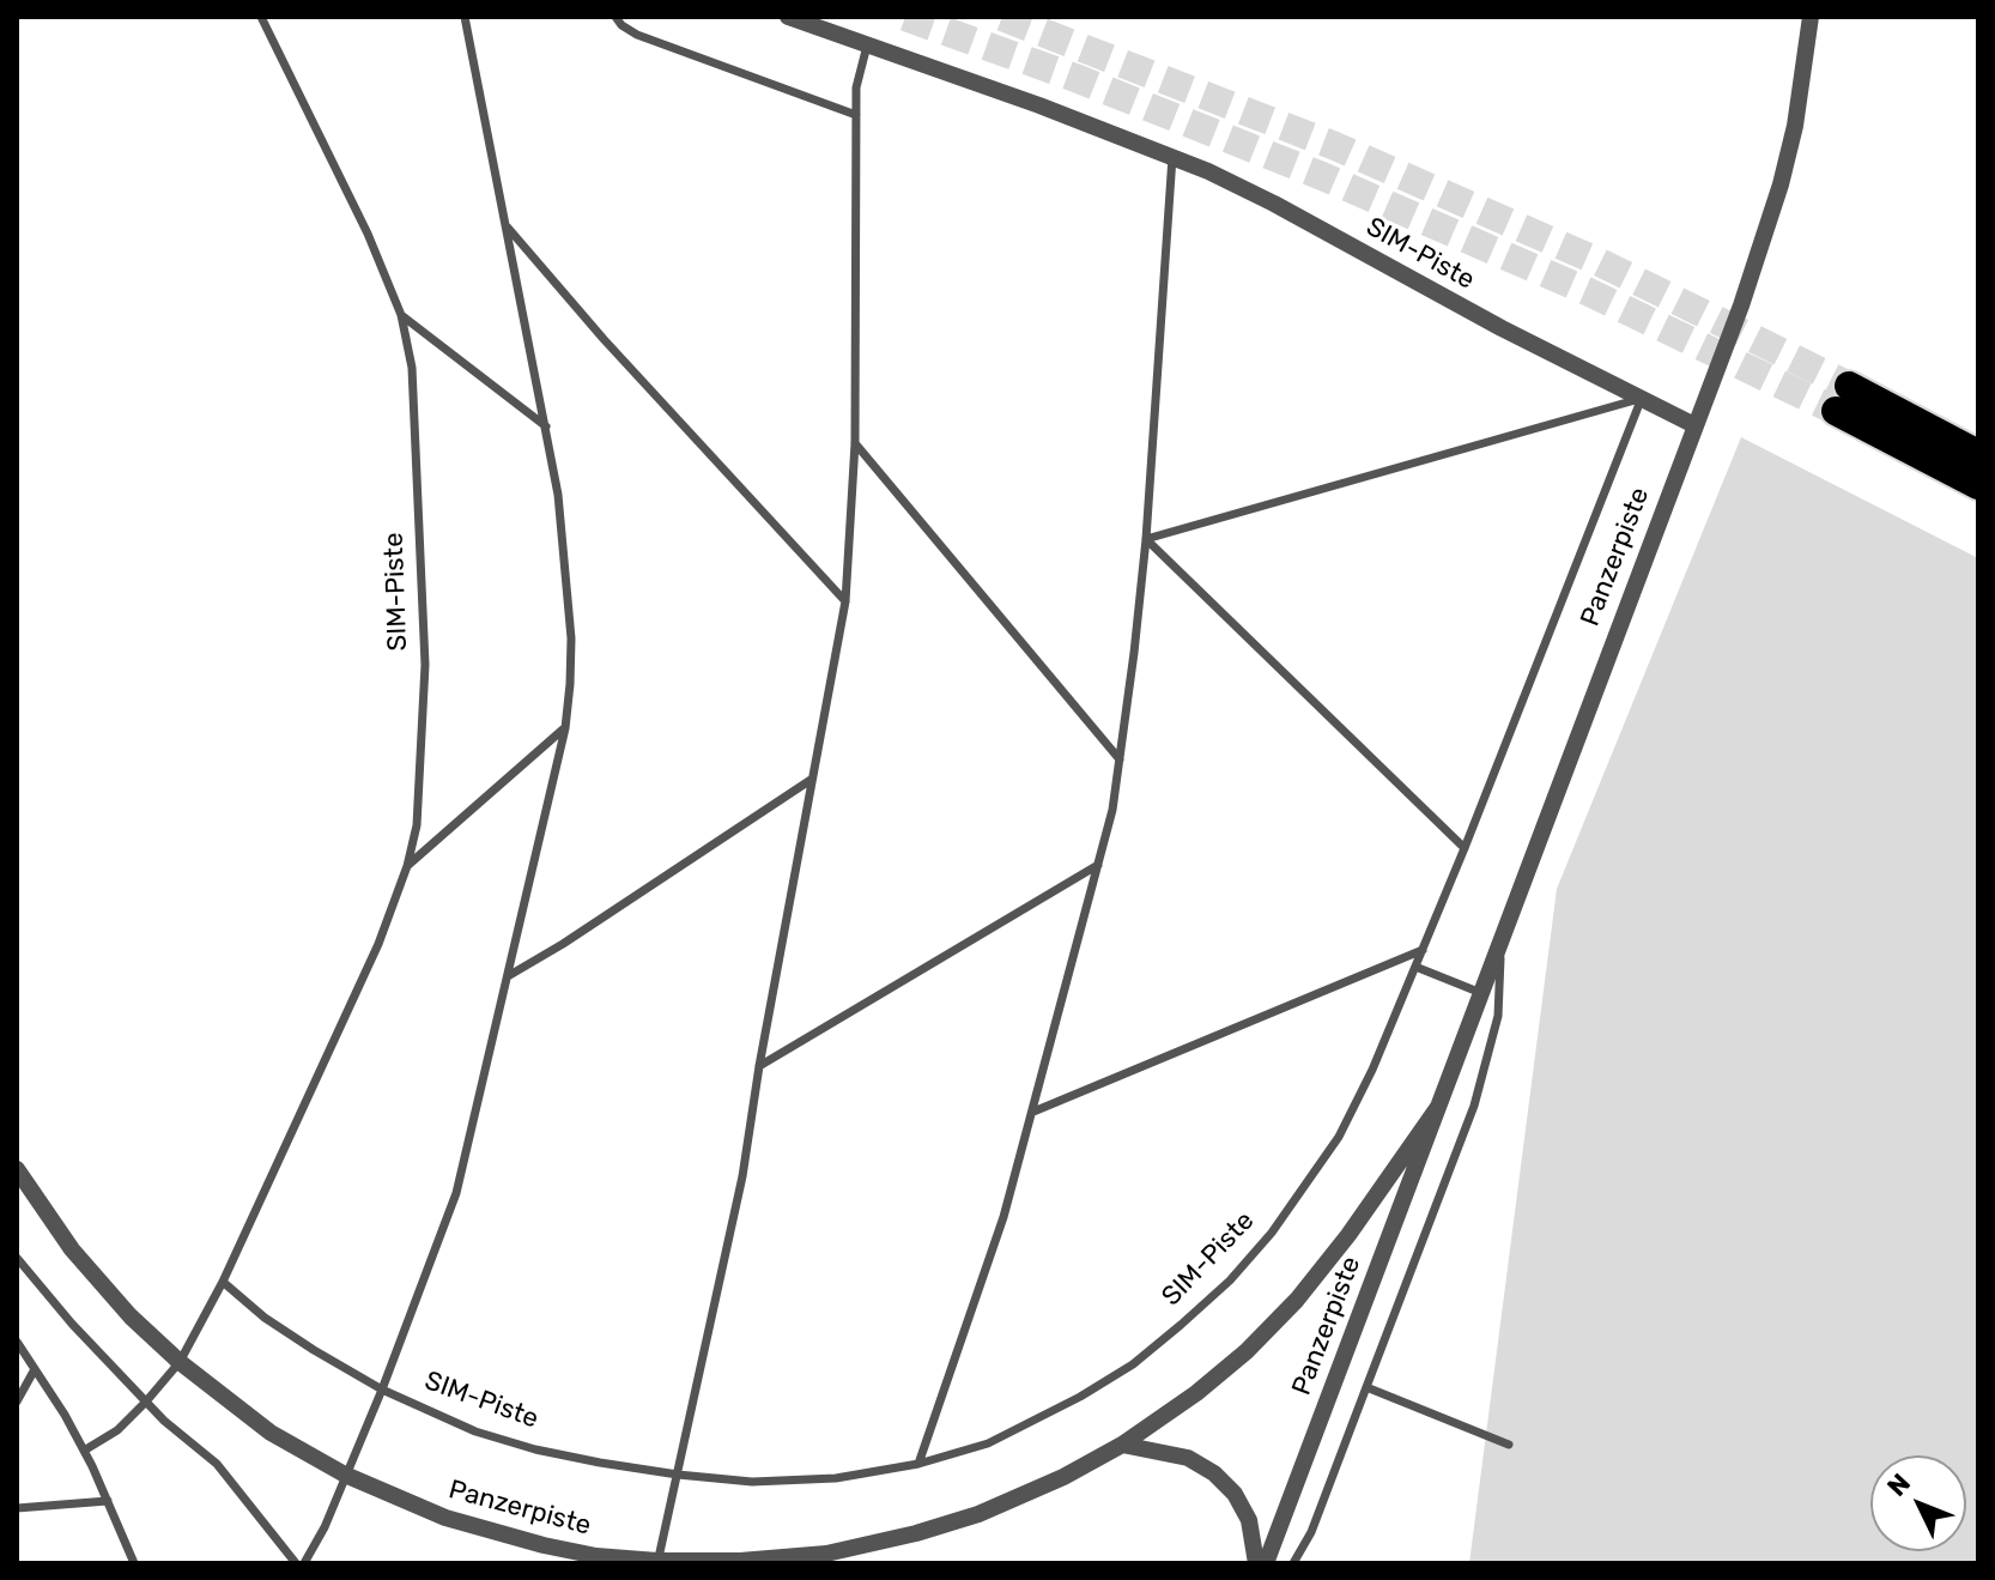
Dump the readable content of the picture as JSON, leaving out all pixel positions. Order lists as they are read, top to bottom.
{
  "streets": {
    "street": ["SIM-Piste", "Panzerpiste"]
  },
  "crossings": [
    ["SIM-Piste", "Panzerpiste"]
  ],
  "north": "top left"
}
